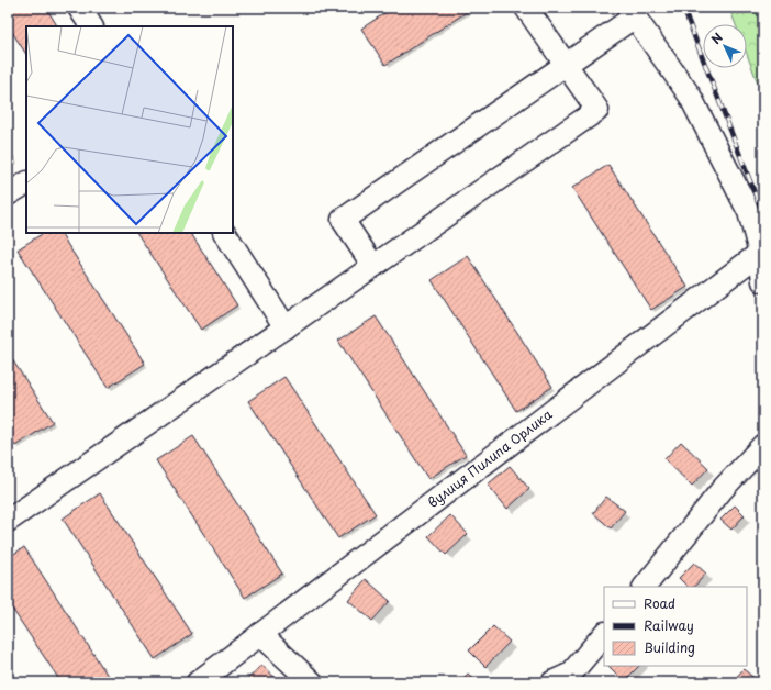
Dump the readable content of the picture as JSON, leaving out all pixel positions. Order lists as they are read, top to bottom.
{
  "streets": {
    "street": ["вулиця Пилипа Орлика"]
  },
  "legend": ["Road", "Railway", "Building"],
  "north": "top left"
}
